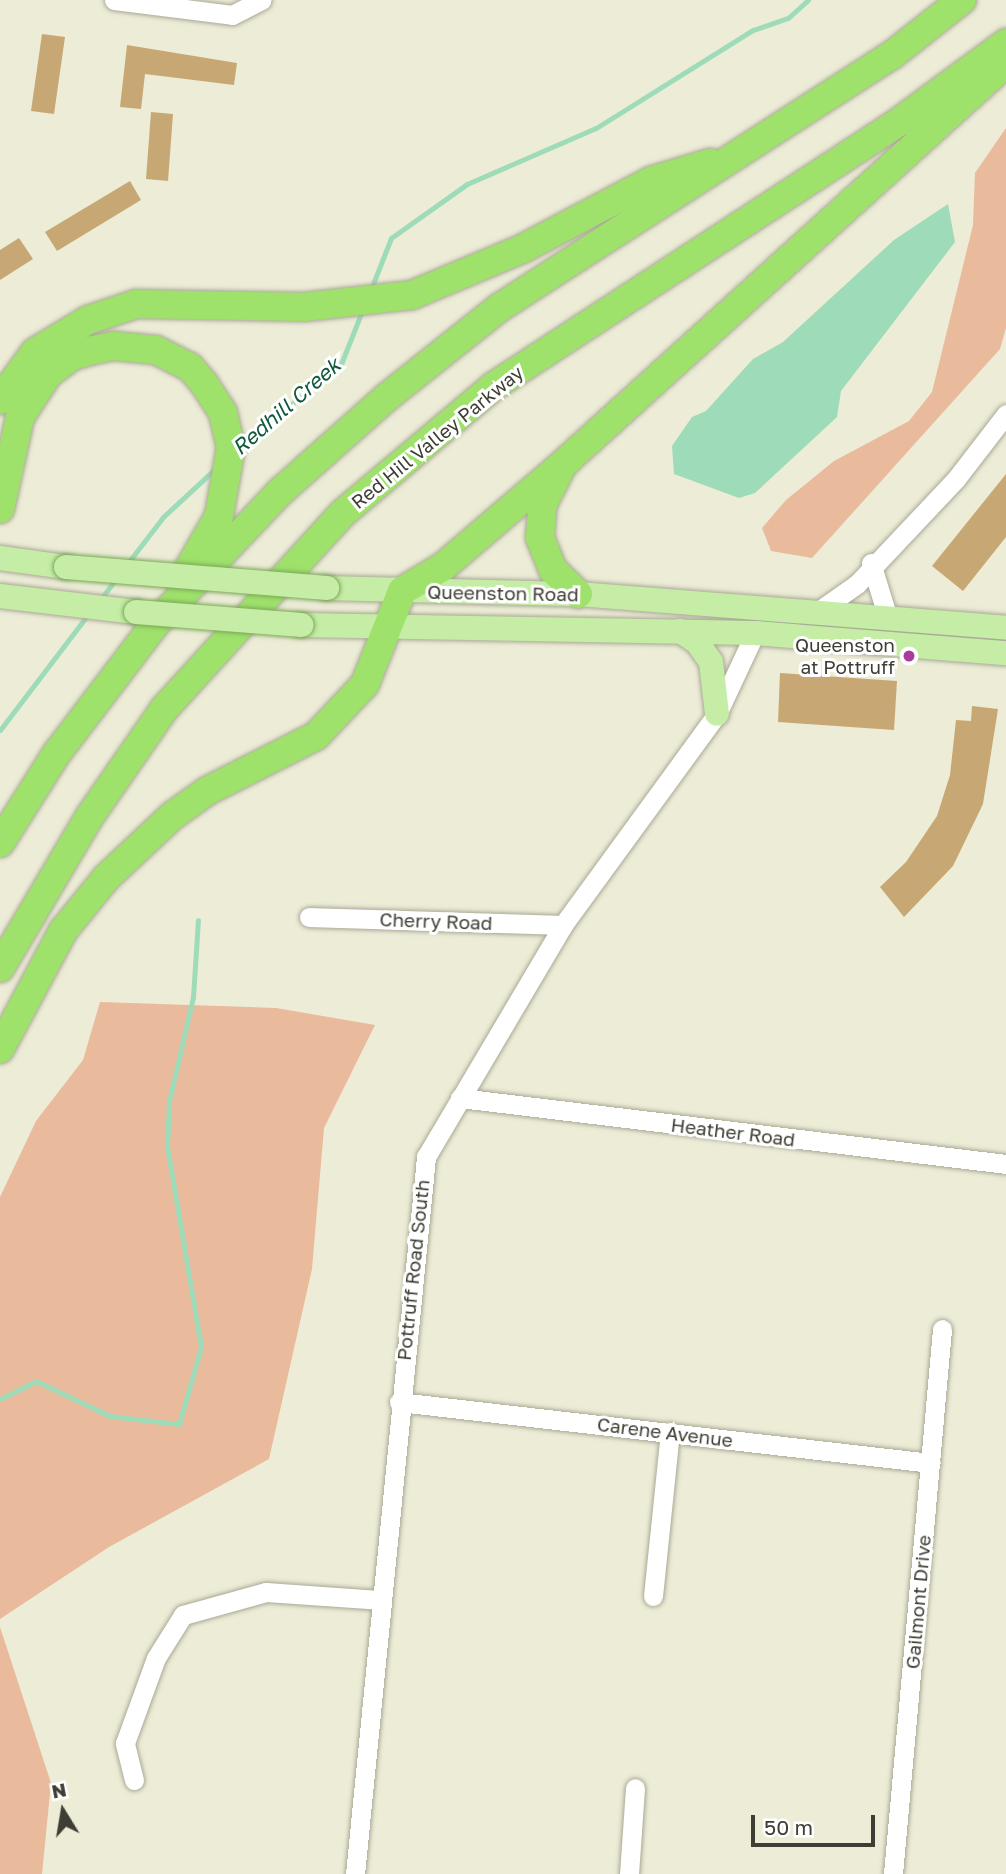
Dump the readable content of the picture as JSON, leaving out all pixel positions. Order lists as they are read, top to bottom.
{
  "streets": {
    "highway": ["Red Hill Valley Parkway"],
    "main road": ["Queenston Road"],
    "street": [
      "Cherry Road",
      "Heather Road",
      "Pottruff Road South",
      "Carene Avenue",
      "Gailmont Drive"
    ]
  },
  "crossings": [
    ["Queenston Road", "Pottruff Road South"],
    ["Cherry Road", "Pottruff Road South"],
    ["Heather Road", "Pottruff Road South"],
    ["Pottruff Road South", "Carene Avenue"],
    ["Carene Avenue", "Gailmont Drive"]
  ],
  "water": ["Redhill Creek"],
  "places": ["Queenston at Pottruff"],
  "scale_bar": "50 m",
  "north": "top"
}
